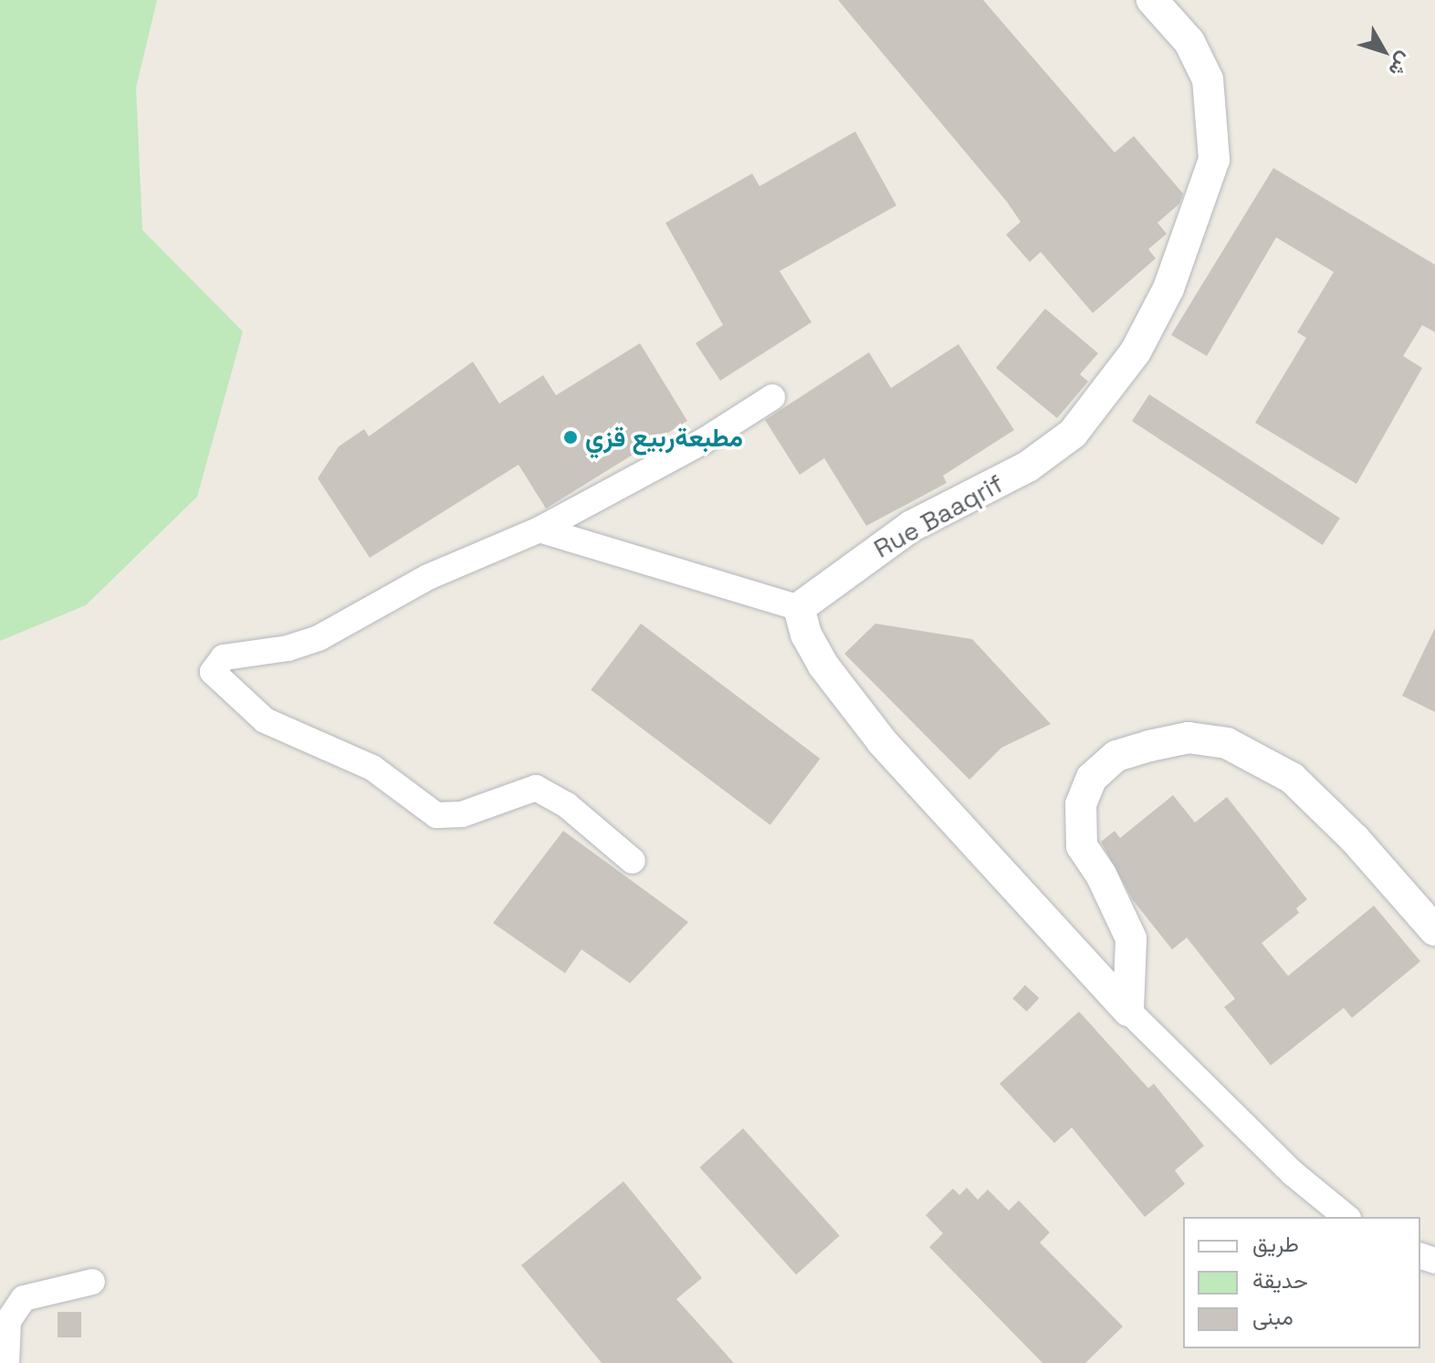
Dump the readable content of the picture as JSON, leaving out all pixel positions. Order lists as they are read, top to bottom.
{
  "streets": {
    "street": ["Rue Baaqrif"]
  },
  "places": ["مطبعةربيع قزي"],
  "legend": ["طريق", "حديقة", "مبنى"],
  "north": "bottom right"
}
